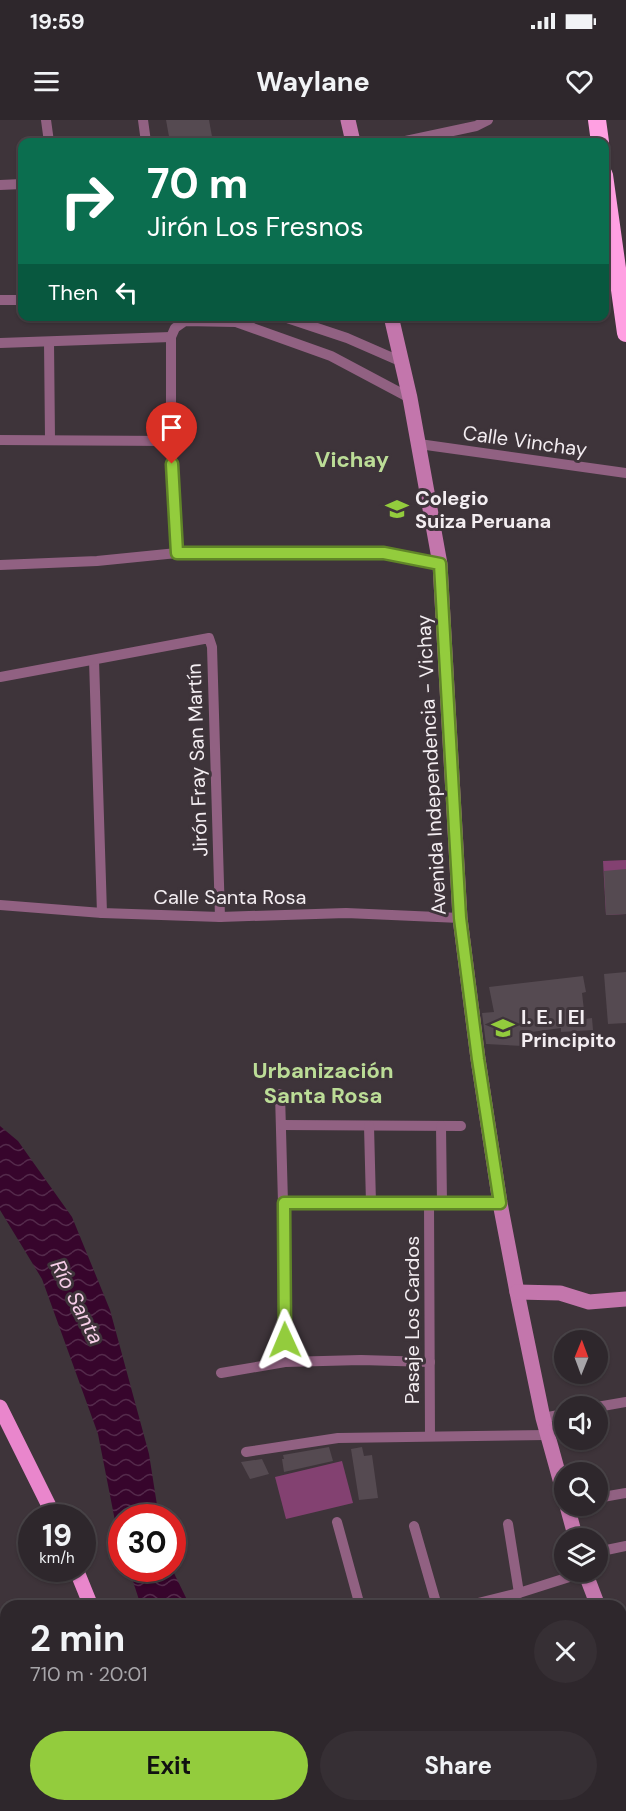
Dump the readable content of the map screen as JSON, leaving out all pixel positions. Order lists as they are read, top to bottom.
{
  "streets": {
    "main road": ["Avenida Independencia - Vichay"],
    "street": [
      "Calle Vinchay",
      "Jirón Fray San Martín",
      "Calle Santa Rosa",
      "Pasaje Los Cardos"
    ]
  },
  "crossings": [
    ["Calle Vinchay", "Avenida Independencia - Vichay"],
    ["Jirón Fray San Martín", "Calle Santa Rosa"],
    ["Avenida Independencia - Vichay", "Calle Santa Rosa"]
  ],
  "districts": ["Vichay", "Urbanización Santa Rosa"],
  "water": ["Río Santa"],
  "places": {
    "school or university": ["Colegio Suiza Peruana", "I. E. I El Principito"]
  },
  "north": "top",
  "page": {
    "status": "19:59",
    "header": "Waylane",
    "turn": ["70 m", "Jirón Los Fresnos"],
    "then": "Then",
    "speed": "19 km/h",
    "limit": "30",
    "heading": ["2 min", "710 m · 20:01"],
    "buttons": ["Exit", "Share"]
  }
}
